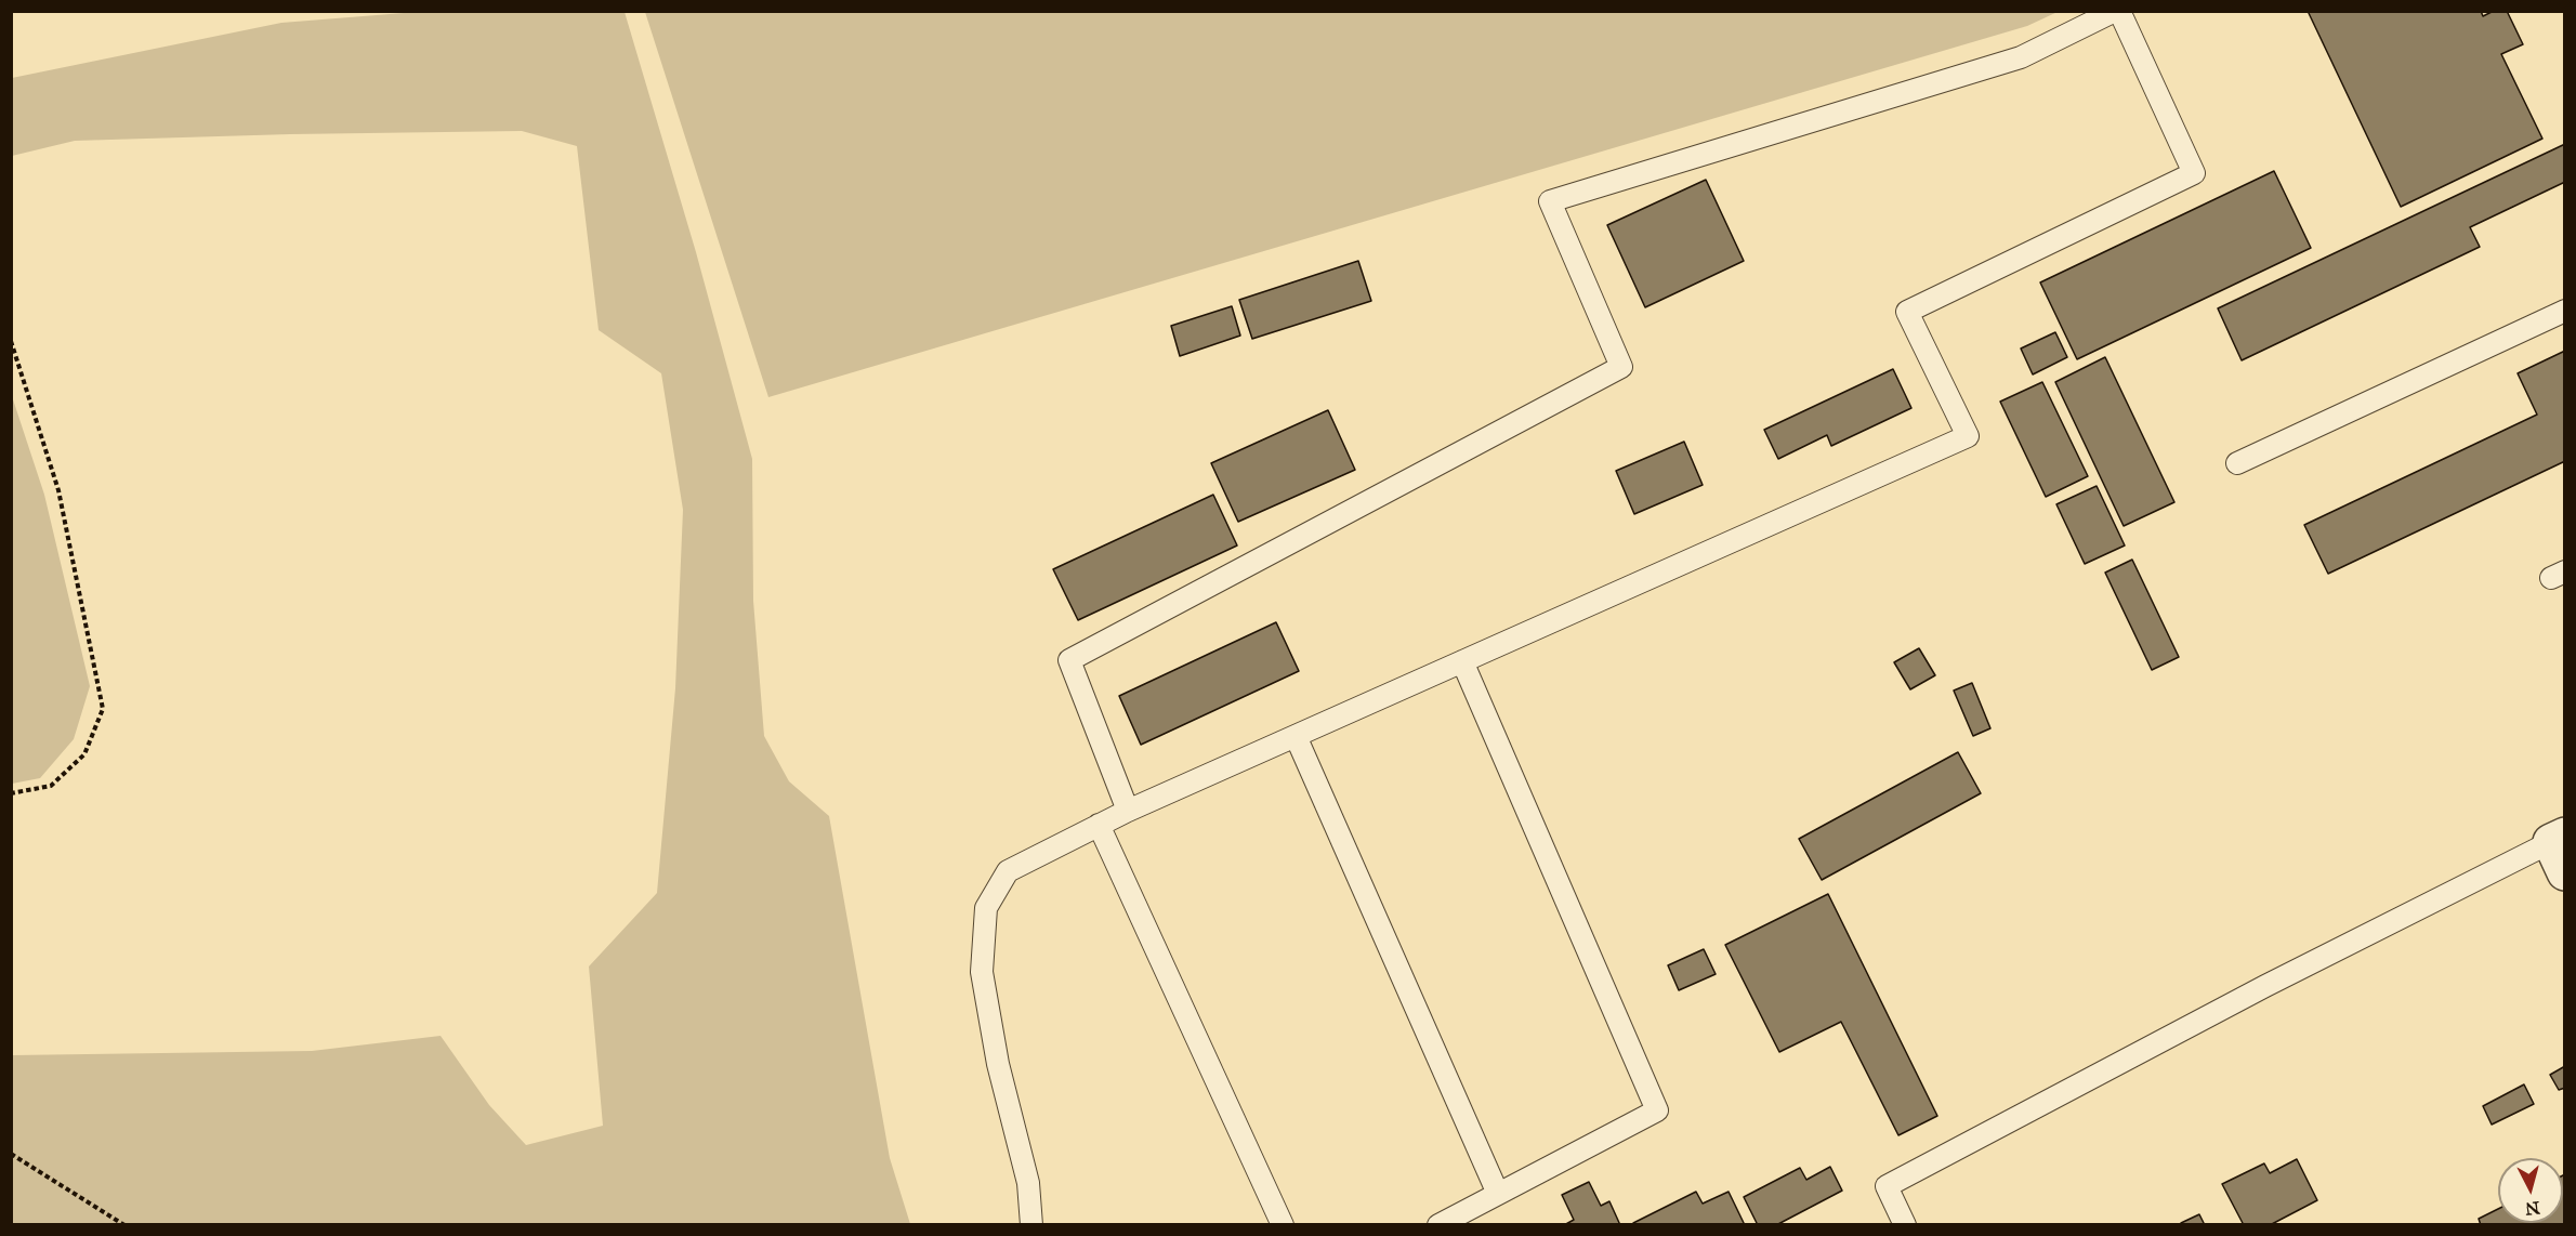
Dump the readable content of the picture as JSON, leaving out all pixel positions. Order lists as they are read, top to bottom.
{
  "north": "bottom"
}
